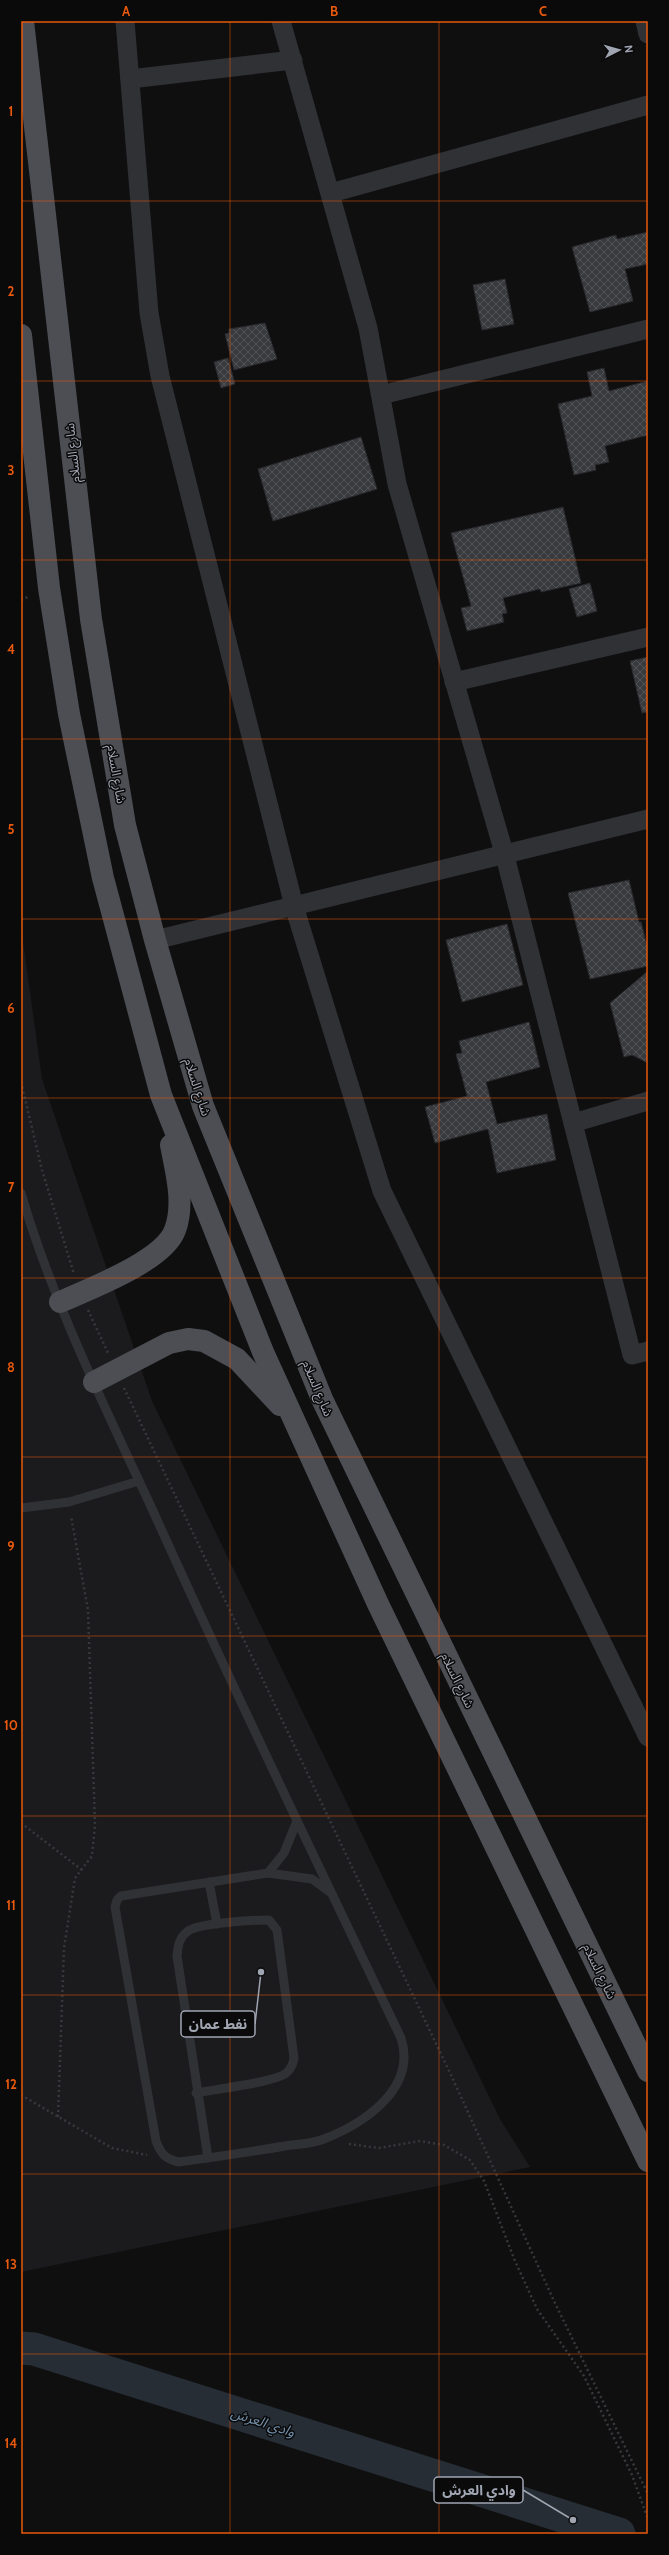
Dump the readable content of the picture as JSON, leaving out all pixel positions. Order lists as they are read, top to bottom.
{
  "streets": {
    "main road": ["شارع السلام"]
  },
  "water": ["وادي العرش"],
  "places": ["نفط عمان", "وادي العرش"],
  "north": "right",
  "grid": {
    "columns": ["A", "B", "C"],
    "rows": [
      "1",
      "2",
      "3",
      "4",
      "5",
      "6",
      "7",
      "8",
      "9",
      "10",
      "11",
      "12",
      "13",
      "14"
    ]
  }
}
